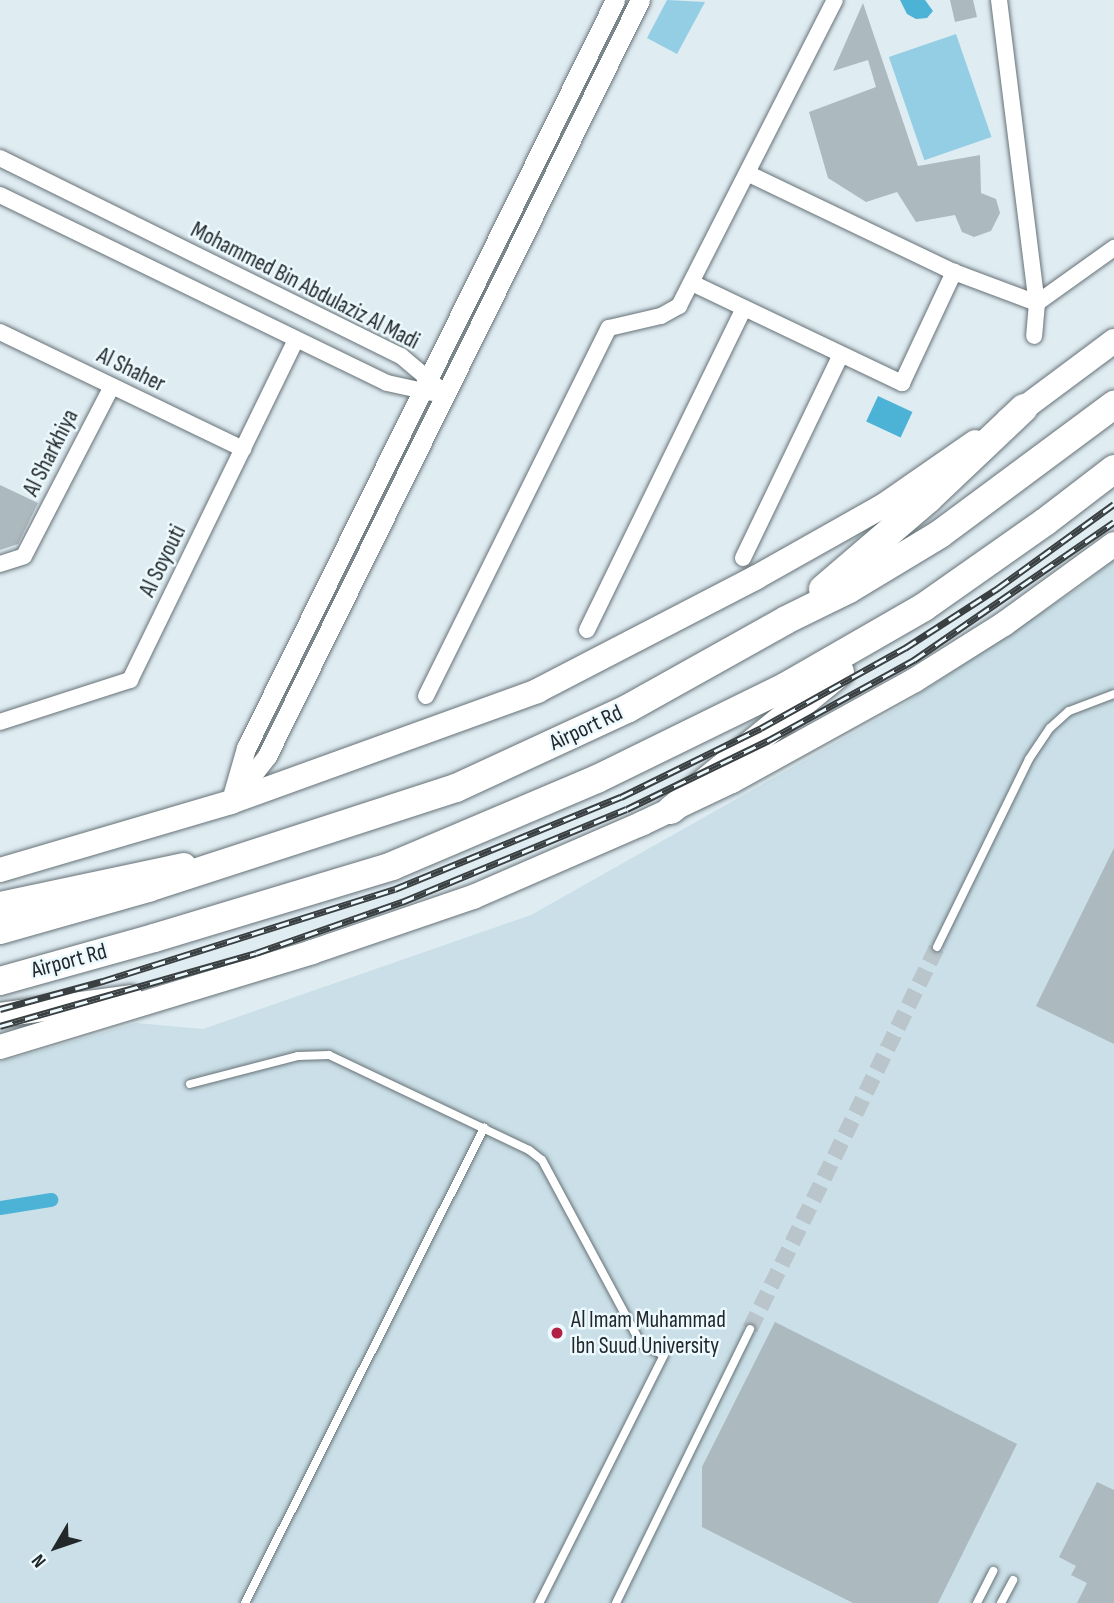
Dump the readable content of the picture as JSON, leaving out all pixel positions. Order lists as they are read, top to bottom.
{
  "streets": {
    "highway": ["Airport Rd"],
    "street": [
      "Mohammed Bin Abdulaziz Al Madi",
      "Al Shaher",
      "Al Sharkhiya",
      "Al Soyouti"
    ]
  },
  "crossings": [
    ["Mohammed Bin Abdulaziz Al Madi", "Al Soyouti"],
    ["Al Shaher", "Al Sharkhiya"],
    ["Al Shaher", "Al Soyouti"]
  ],
  "places": ["Al Imam Muhammad Ibn Suud University"],
  "north": "bottom left"
}
